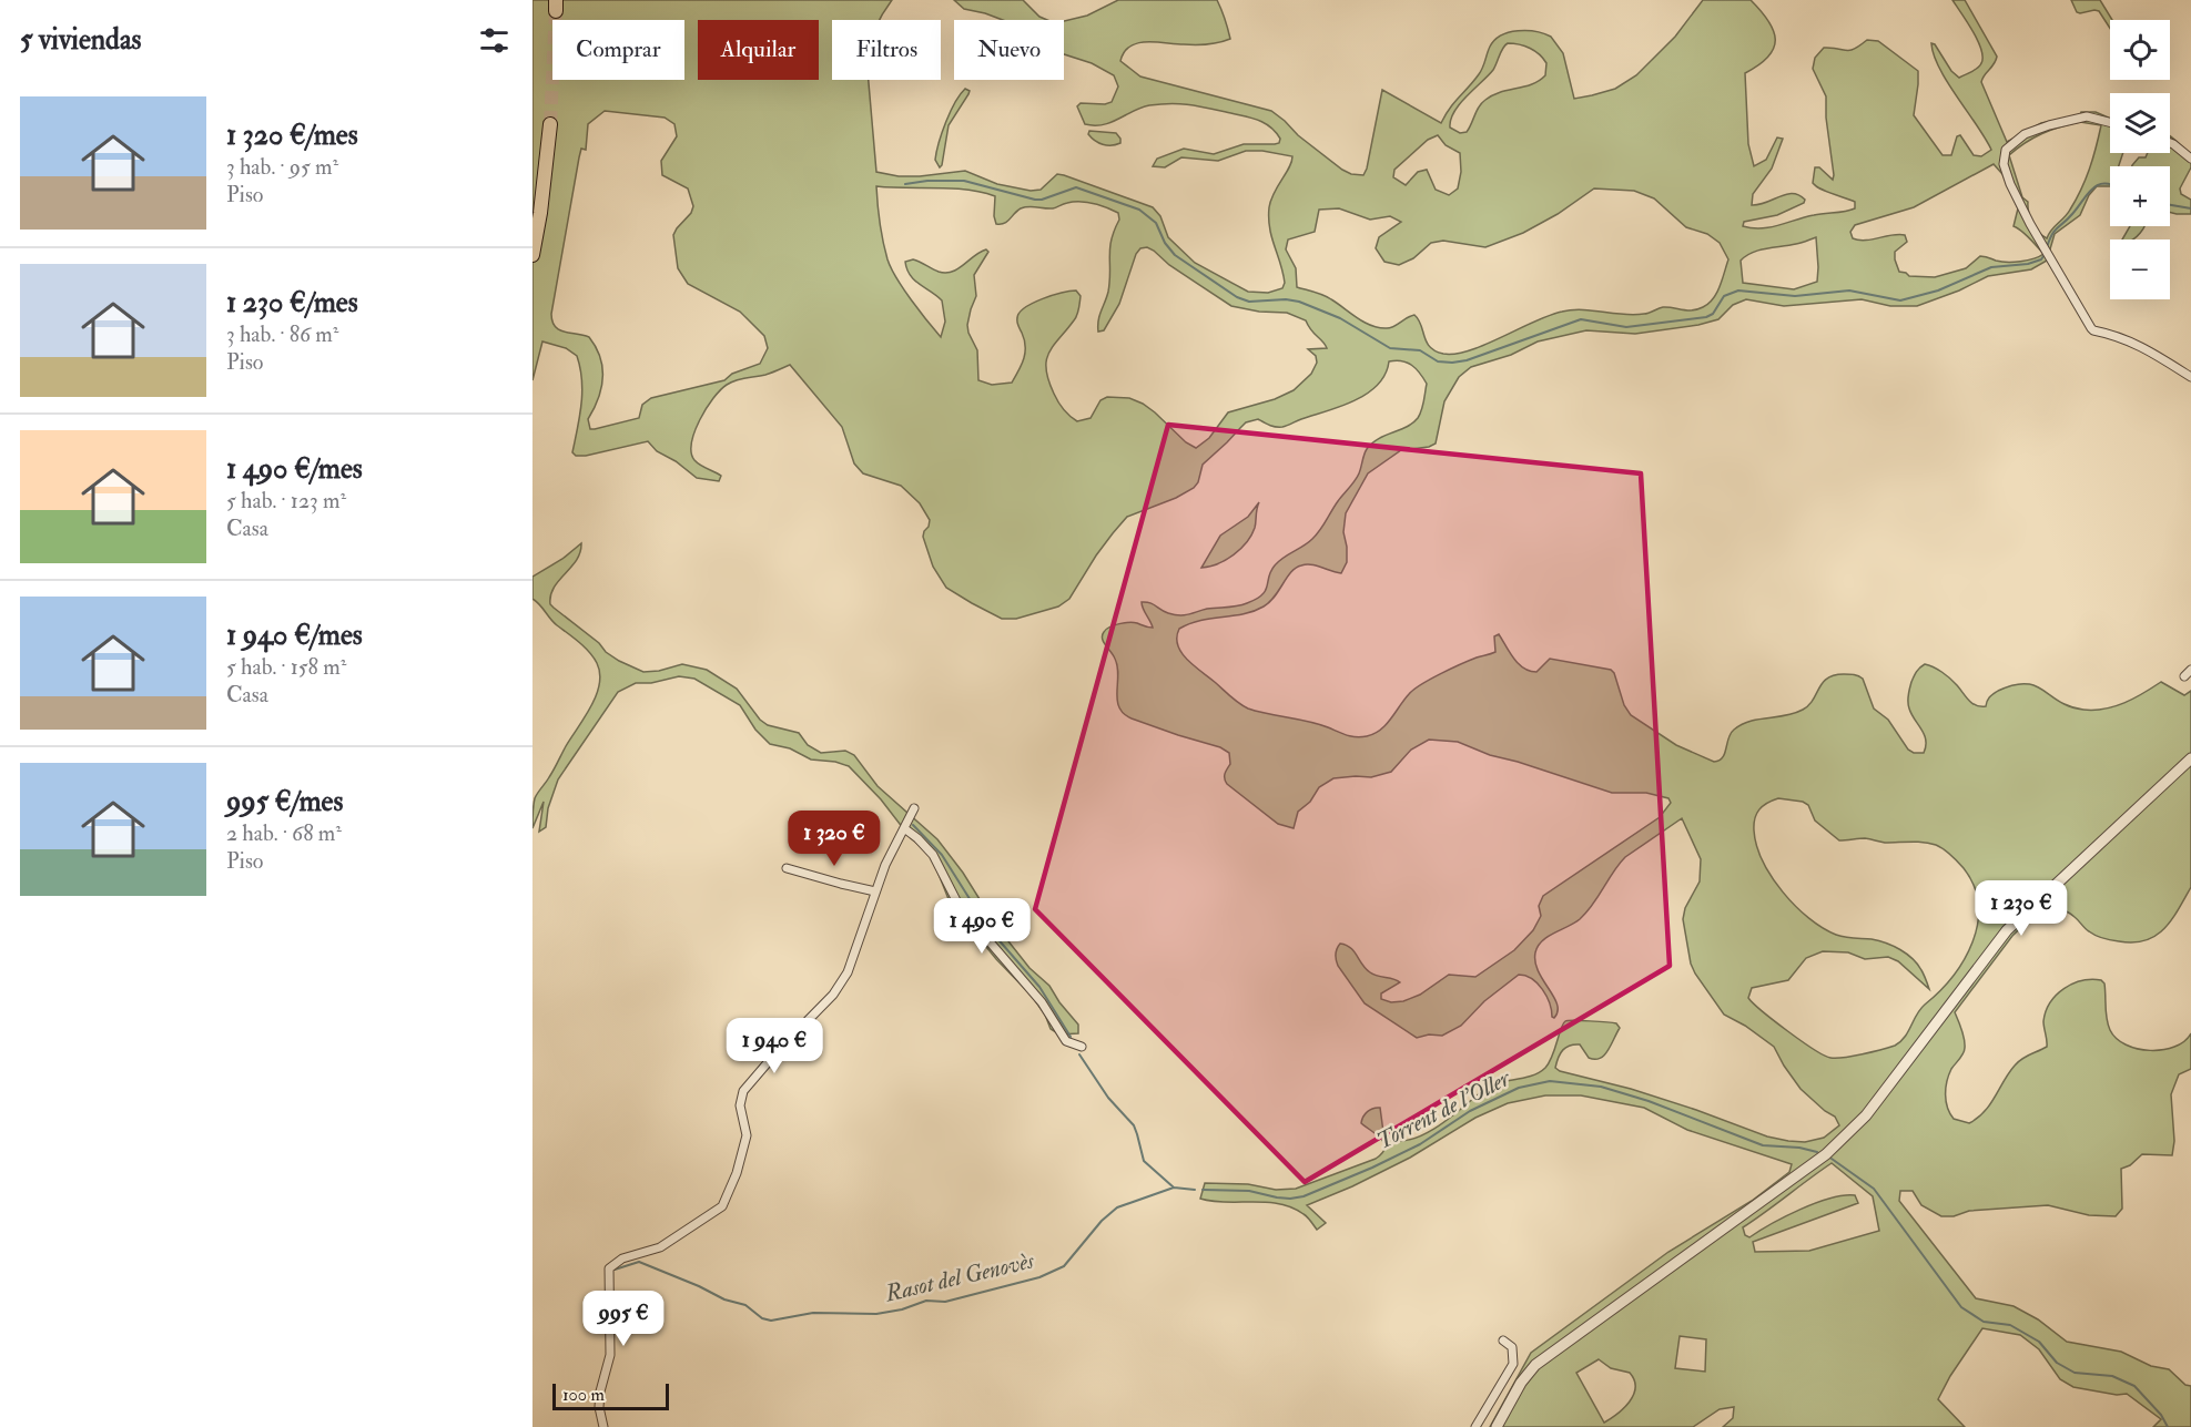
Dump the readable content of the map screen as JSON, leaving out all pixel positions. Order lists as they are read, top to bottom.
{
  "water": ["Torrent de l'Oller", "Rasot del Genovès"],
  "scale_bar": "100 m",
  "page": {
    "heading": "5 viviendas",
    "map_buttons": ["+", "−"],
    "chip": [
      "Comprar",
      "Alquilar",
      "Filtros",
      "Nuevo"
    ],
    "list": [
      {
        "name": "1 320 €/mes",
        "note": "3 hab. · 95 m² · Piso"
      },
      {
        "name": "1 230 €/mes",
        "note": "3 hab. · 86 m² · Piso"
      },
      {
        "name": "1 490 €/mes",
        "note": "5 hab. · 123 m² · Casa"
      },
      {
        "name": "1 940 €/mes",
        "note": "5 hab. · 158 m² · Casa"
      },
      {
        "name": "995 €/mes",
        "note": "2 hab. · 68 m² · Piso"
      }
    ],
    "price": [
      "1 320 €",
      "1 230 €",
      "1 490 €",
      "1 940 €",
      "995 €"
    ],
    "scale": "100 m"
  }
}
